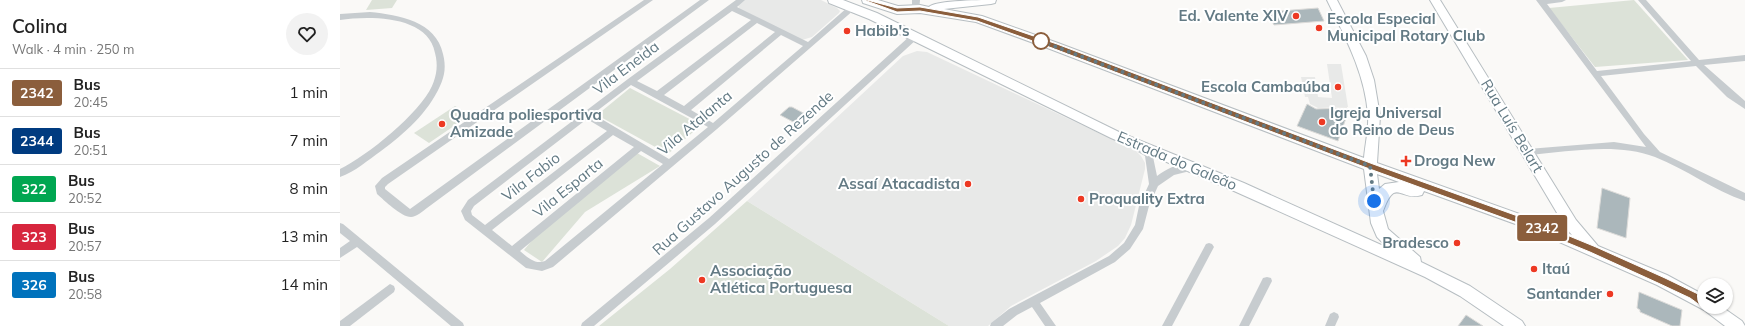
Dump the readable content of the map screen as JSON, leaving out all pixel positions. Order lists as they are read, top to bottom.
{
  "streets": {
    "main road": ["Rua Luís Belart", "Estrada do Galeão"],
    "street": [
      "Vila Eneida",
      "Vila Atalanta",
      "Rua Gustavo Augusto de Rezende",
      "Vila Fabio",
      "Vila Esparta"
    ]
  },
  "crossings": [
    ["Vila Eneida", "Vila Fabio"],
    ["Vila Atalanta", "Estrada do Galeão"],
    ["Vila Atalanta", "Vila Esparta"],
    ["Estrada do Galeão", "Rua Gustavo Augusto de Rezende"]
  ],
  "places": {
    "other": [
      "Ed. Valente XIV",
      "Escola Especial Municipal Rotary Club",
      "Habib's",
      "Escola Cambaúba",
      "Igreja Universal do Reino de Deus",
      "Quadra poliesportiva Amizade",
      "Assaí Atacadista",
      "Proquality Extra",
      "Bradesco",
      "Itaú",
      "Associação Atlética Portuguesa",
      "Santander"
    ],
    "health": ["Droga New"]
  },
  "lines": ["bus line 2342"],
  "page": {
    "heading": ["Colina", "Walk · 4 min · 250 m"],
    "on_map": "2342",
    "list": [
      {
        "mark": "2342",
        "name": "Bus",
        "note": "20:45",
        "value": "1 min"
      },
      {
        "mark": "2344",
        "name": "Bus",
        "note": "20:51",
        "value": "7 min"
      },
      {
        "mark": "322",
        "name": "Bus",
        "note": "20:52",
        "value": "8 min"
      },
      {
        "mark": "323",
        "name": "Bus",
        "note": "20:57",
        "value": "13 min"
      },
      {
        "mark": "326",
        "name": "Bus",
        "note": "20:58",
        "value": "14 min"
      }
    ]
  }
}
